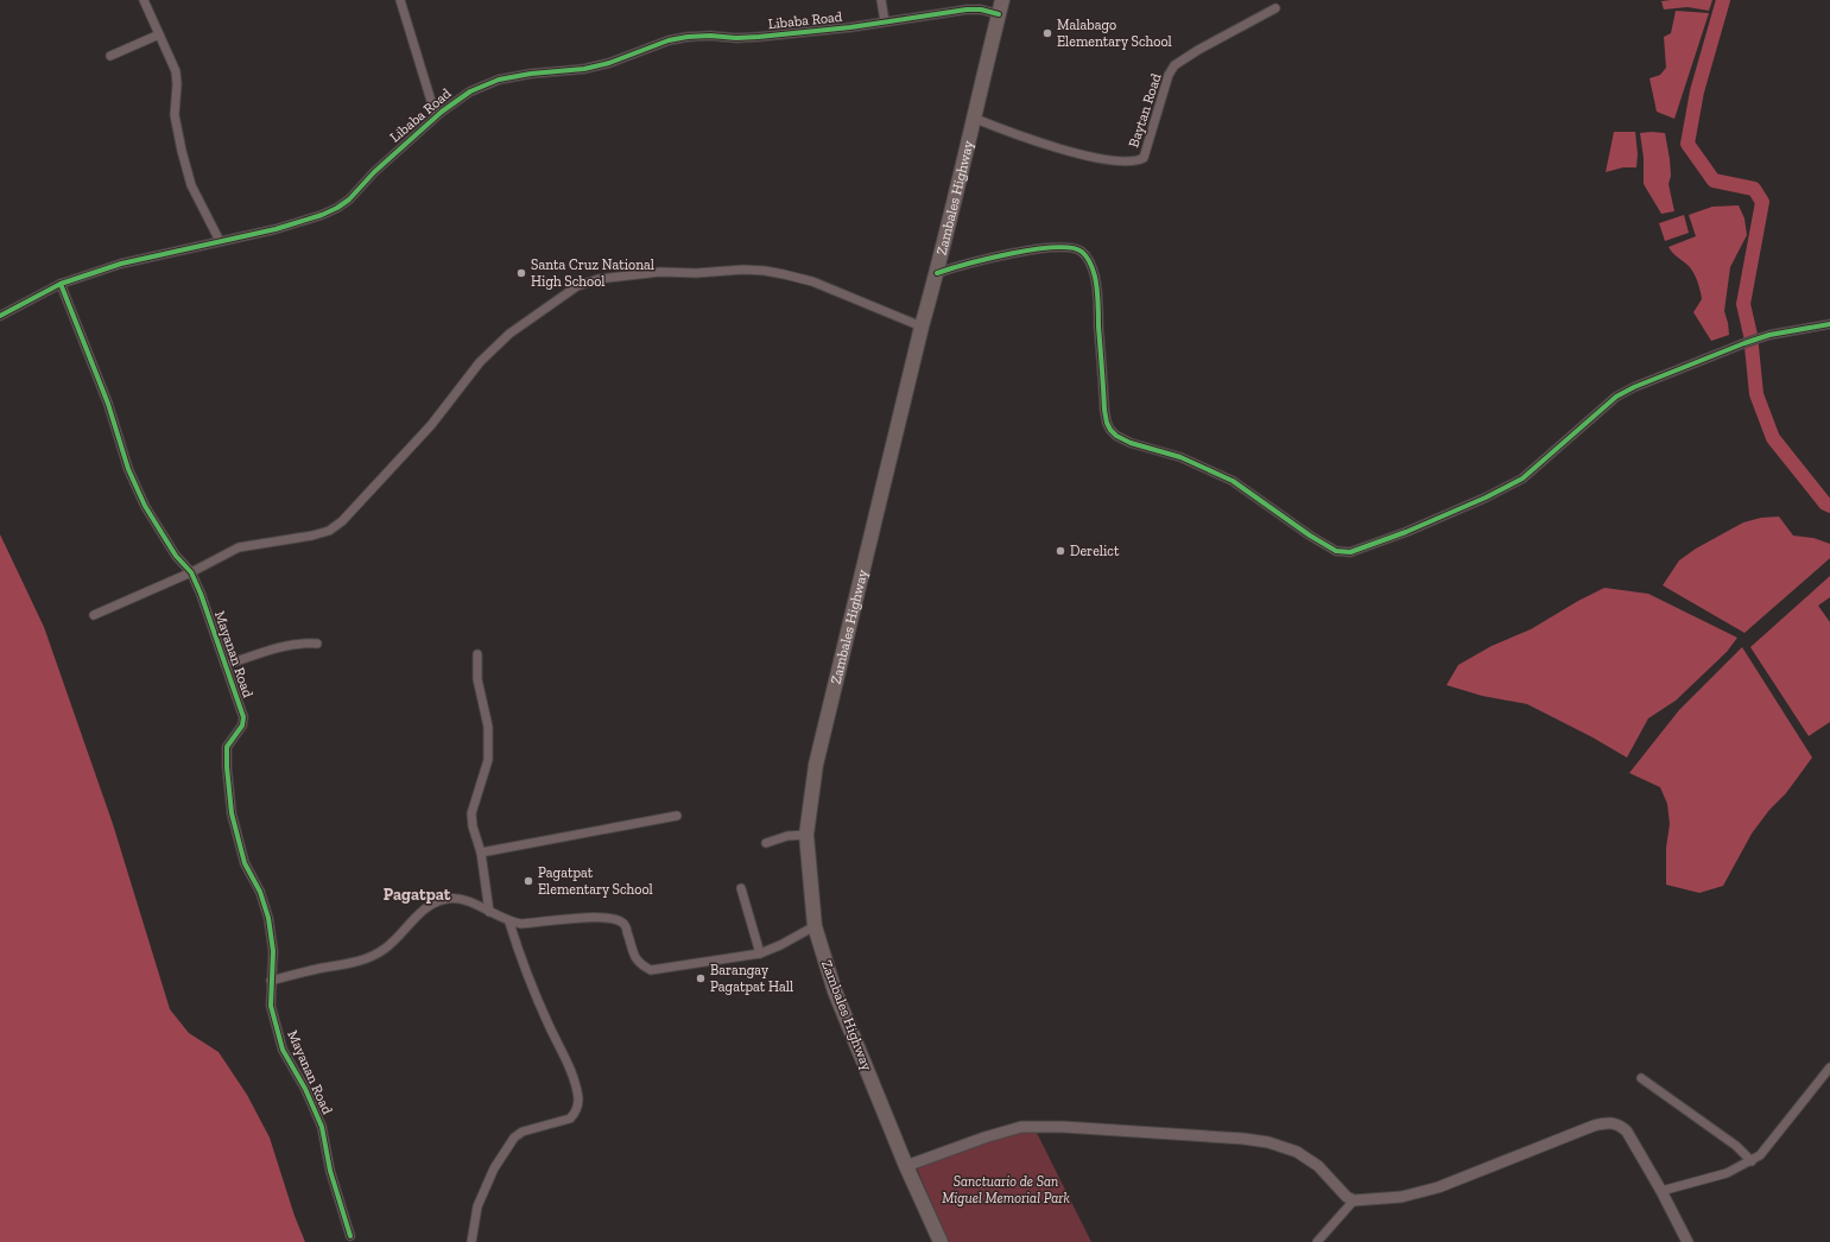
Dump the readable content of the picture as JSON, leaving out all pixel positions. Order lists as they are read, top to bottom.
{
  "streets": {
    "main road": ["Zambales Highway"],
    "street": ["Libaba Road", "Baytan Road", "Mayanan Road"]
  },
  "crossings": [
    ["Libaba Road", "Zambales Highway"],
    ["Libaba Road", "Mayanan Road"],
    ["Baytan Road", "Zambales Highway"]
  ],
  "districts": ["Pagatpat"],
  "parks": ["Sanctuario de San Miguel Memorial Park"],
  "places": [
    "Malabago Elementary School",
    "Santa Cruz National High School",
    "Derelict",
    "Pagatpat Elementary School",
    "Barangay Pagatpat Hall"
  ]
}
